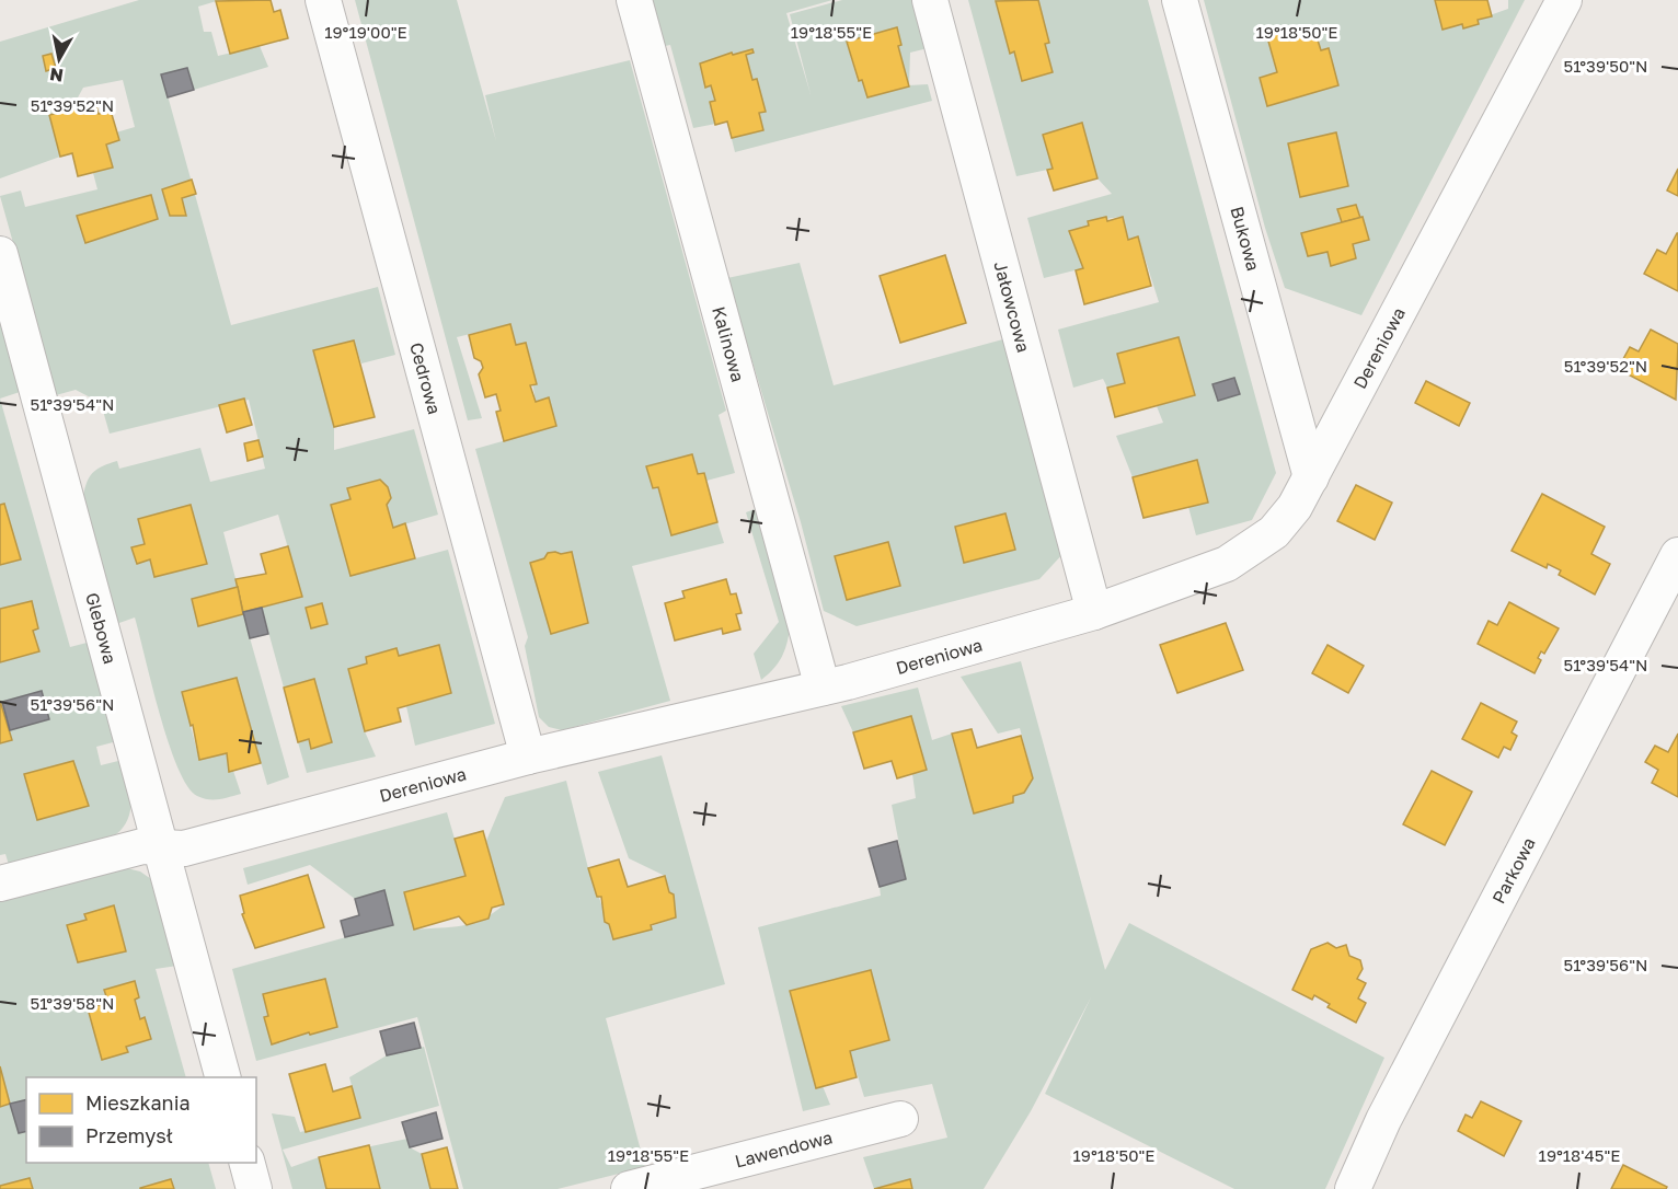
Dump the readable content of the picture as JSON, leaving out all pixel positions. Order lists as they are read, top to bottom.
{
  "streets": {
    "street": [
      "Bukowa",
      "Jałowcowa",
      "Kalinowa",
      "Dereniowa",
      "Cedrowa",
      "Glebowa",
      "Parkowa",
      "Lawendowa"
    ]
  },
  "crossings": [
    ["Bukowa", "Dereniowa"],
    ["Jałowcowa", "Dereniowa"],
    ["Kalinowa", "Dereniowa"],
    ["Dereniowa", "Cedrowa"],
    ["Dereniowa", "Glebowa"]
  ],
  "legend": ["Mieszkania", "Przemysł"],
  "north": "bottom",
  "coordinates": [
    "19°19'00\"E",
    "19°18'55\"E",
    "19°18'50\"E",
    "51°39'50\"N",
    "51°39'52\"N",
    "51°39'54\"N",
    "51°39'56\"N",
    "51°39'58\"N",
    "19°18'45\"E"
  ]
}
